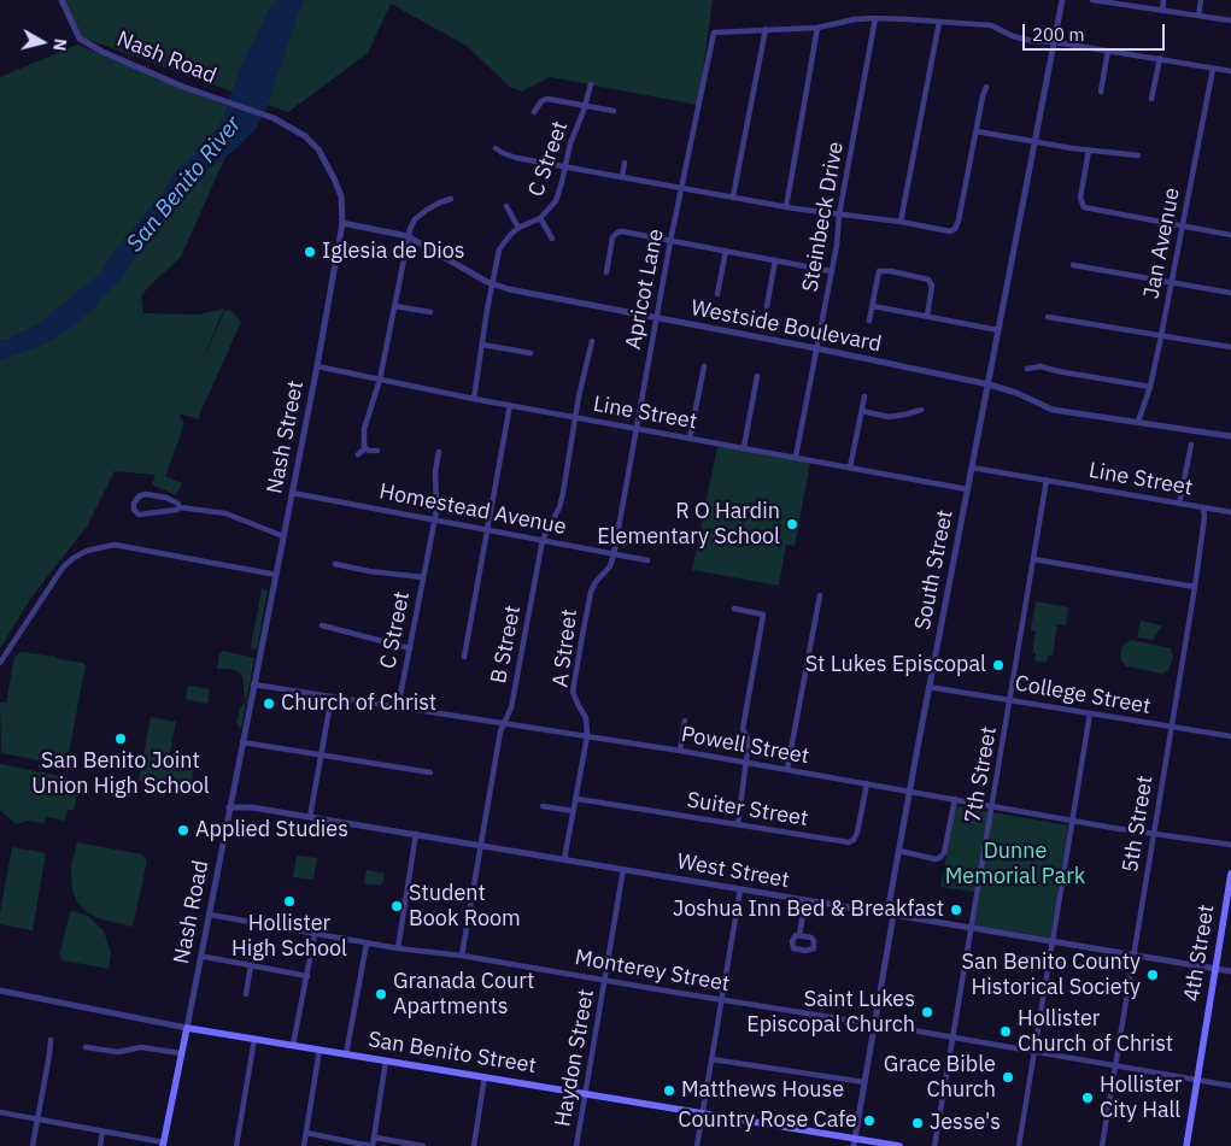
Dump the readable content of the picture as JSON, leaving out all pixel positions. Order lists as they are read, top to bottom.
{
  "streets": {
    "main road": ["Nash Road", "4th Street", "San Benito Street"],
    "street": [
      "C Street",
      "Steinbeck Drive",
      "Jan Avenue",
      "Apricot Lane",
      "Westside Boulevard",
      "Line Street",
      "Nash Street",
      "Homestead Avenue",
      "South Street",
      "B Street",
      "A Street",
      "College Street",
      "Powell Street",
      "7th Street",
      "Suiter Street",
      "5th Street",
      "West Street",
      "Monterey Street",
      "Haydon Street"
    ]
  },
  "crossings": [
    ["Nash Road", "Nash Street"],
    ["Nash Road", "Powell Street"],
    ["Nash Road", "West Street"],
    ["Nash Road", "Monterey Street"],
    ["Nash Road", "San Benito Street"],
    ["C Street", "Westside Boulevard"],
    ["C Street", "Line Street"],
    ["C Street", "Homestead Avenue"],
    ["C Street", "Powell Street"],
    ["Steinbeck Drive", "Westside Boulevard"],
    ["Steinbeck Drive", "Line Street"],
    ["Jan Avenue", "Westside Boulevard"],
    ["Apricot Lane", "Westside Boulevard"],
    ["Apricot Lane", "Line Street"],
    ["Apricot Lane", "Homestead Avenue"],
    ["Apricot Lane", "A Street"],
    ["Westside Boulevard", "Nash Street"],
    ["Westside Boulevard", "South Street"],
    ["Line Street", "Nash Street"],
    ["Line Street", "South Street"],
    ["Line Street", "B Street"],
    ["Line Street", "7th Street"],
    ["Line Street", "5th Street"],
    ["Nash Street", "Homestead Avenue"],
    ["Nash Street", "Powell Street"],
    ["Homestead Avenue", "B Street"],
    ["Homestead Avenue", "A Street"],
    ["South Street", "College Street"],
    ["South Street", "Powell Street"],
    ["South Street", "West Street"],
    ["South Street", "Monterey Street"],
    ["South Street", "San Benito Street"],
    ["B Street", "Powell Street"],
    ["B Street", "West Street"],
    ["B Street", "Monterey Street"],
    ["A Street", "Powell Street"],
    ["A Street", "Suiter Street"],
    ["A Street", "West Street"],
    ["College Street", "7th Street"],
    ["College Street", "5th Street"],
    ["Powell Street", "7th Street"],
    ["Powell Street", "Suiter Street"],
    ["Powell Street", "5th Street"],
    ["7th Street", "West Street"],
    ["7th Street", "Monterey Street"],
    ["5th Street", "West Street"],
    ["5th Street", "Monterey Street"],
    ["West Street", "4th Street"],
    ["West Street", "Haydon Street"],
    ["4th Street", "Monterey Street"],
    ["Monterey Street", "Haydon Street"],
    ["San Benito Street", "Haydon Street"]
  ],
  "water": ["San Benito River"],
  "parks": ["Dunne Memorial Park"],
  "places": [
    "Iglesia de Dios",
    "R O Hardin Elementary School",
    "St Lukes Episcopal",
    "Church of Christ",
    "San Benito Joint Union High School",
    "Applied Studies",
    "Hollister High School",
    "Student Book Room",
    "Joshua Inn Bed & Breakfast",
    "San Benito County Historical Society",
    "Granada Court Apartments",
    "Saint Lukes Episcopal Church",
    "Hollister Church of Christ",
    "Grace Bible Church",
    "Matthews House",
    "Hollister City Hall",
    "Country Rose Cafe",
    "Jesse's"
  ],
  "scale_bar": "200 m",
  "north": "right"
}
